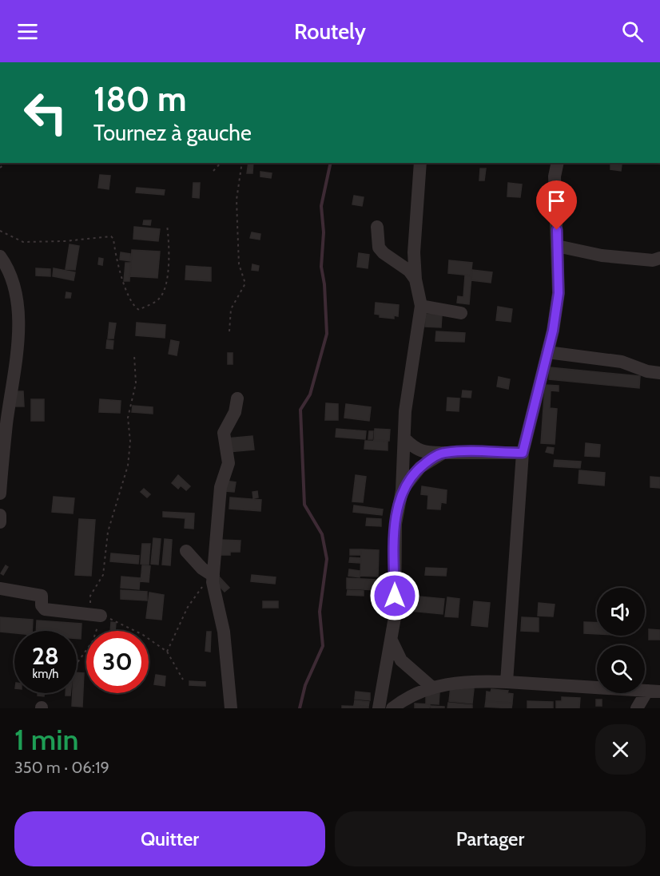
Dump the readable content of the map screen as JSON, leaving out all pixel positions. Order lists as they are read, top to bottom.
{
  "page": {
    "header": "Routely",
    "turn": ["180 m", "Tournez à gauche"],
    "speed": "28 km/h",
    "limit": "30",
    "heading": ["1 min", "350 m · 06:19"],
    "buttons": ["Quitter", "Partager"]
  }
}
